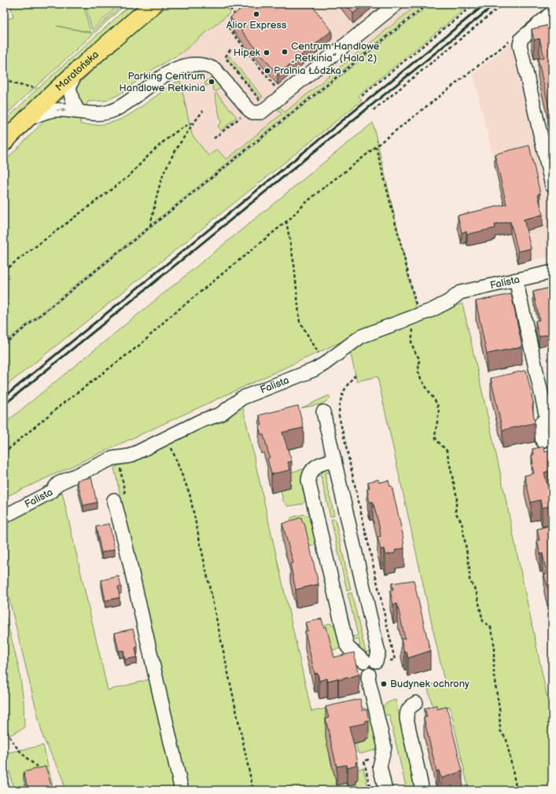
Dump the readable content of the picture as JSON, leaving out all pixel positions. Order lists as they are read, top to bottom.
{
  "streets": {
    "main road": ["Maratońska"],
    "street": ["Falista"]
  },
  "places": [
    "Alior Express",
    "Centrum Handlowe „Retkinia” (Hala 2)",
    "Hipek",
    "Pralnia Łódzka",
    "Parking Centrum Handlowe Retkinia",
    "Budynek ochrony"
  ]
}
